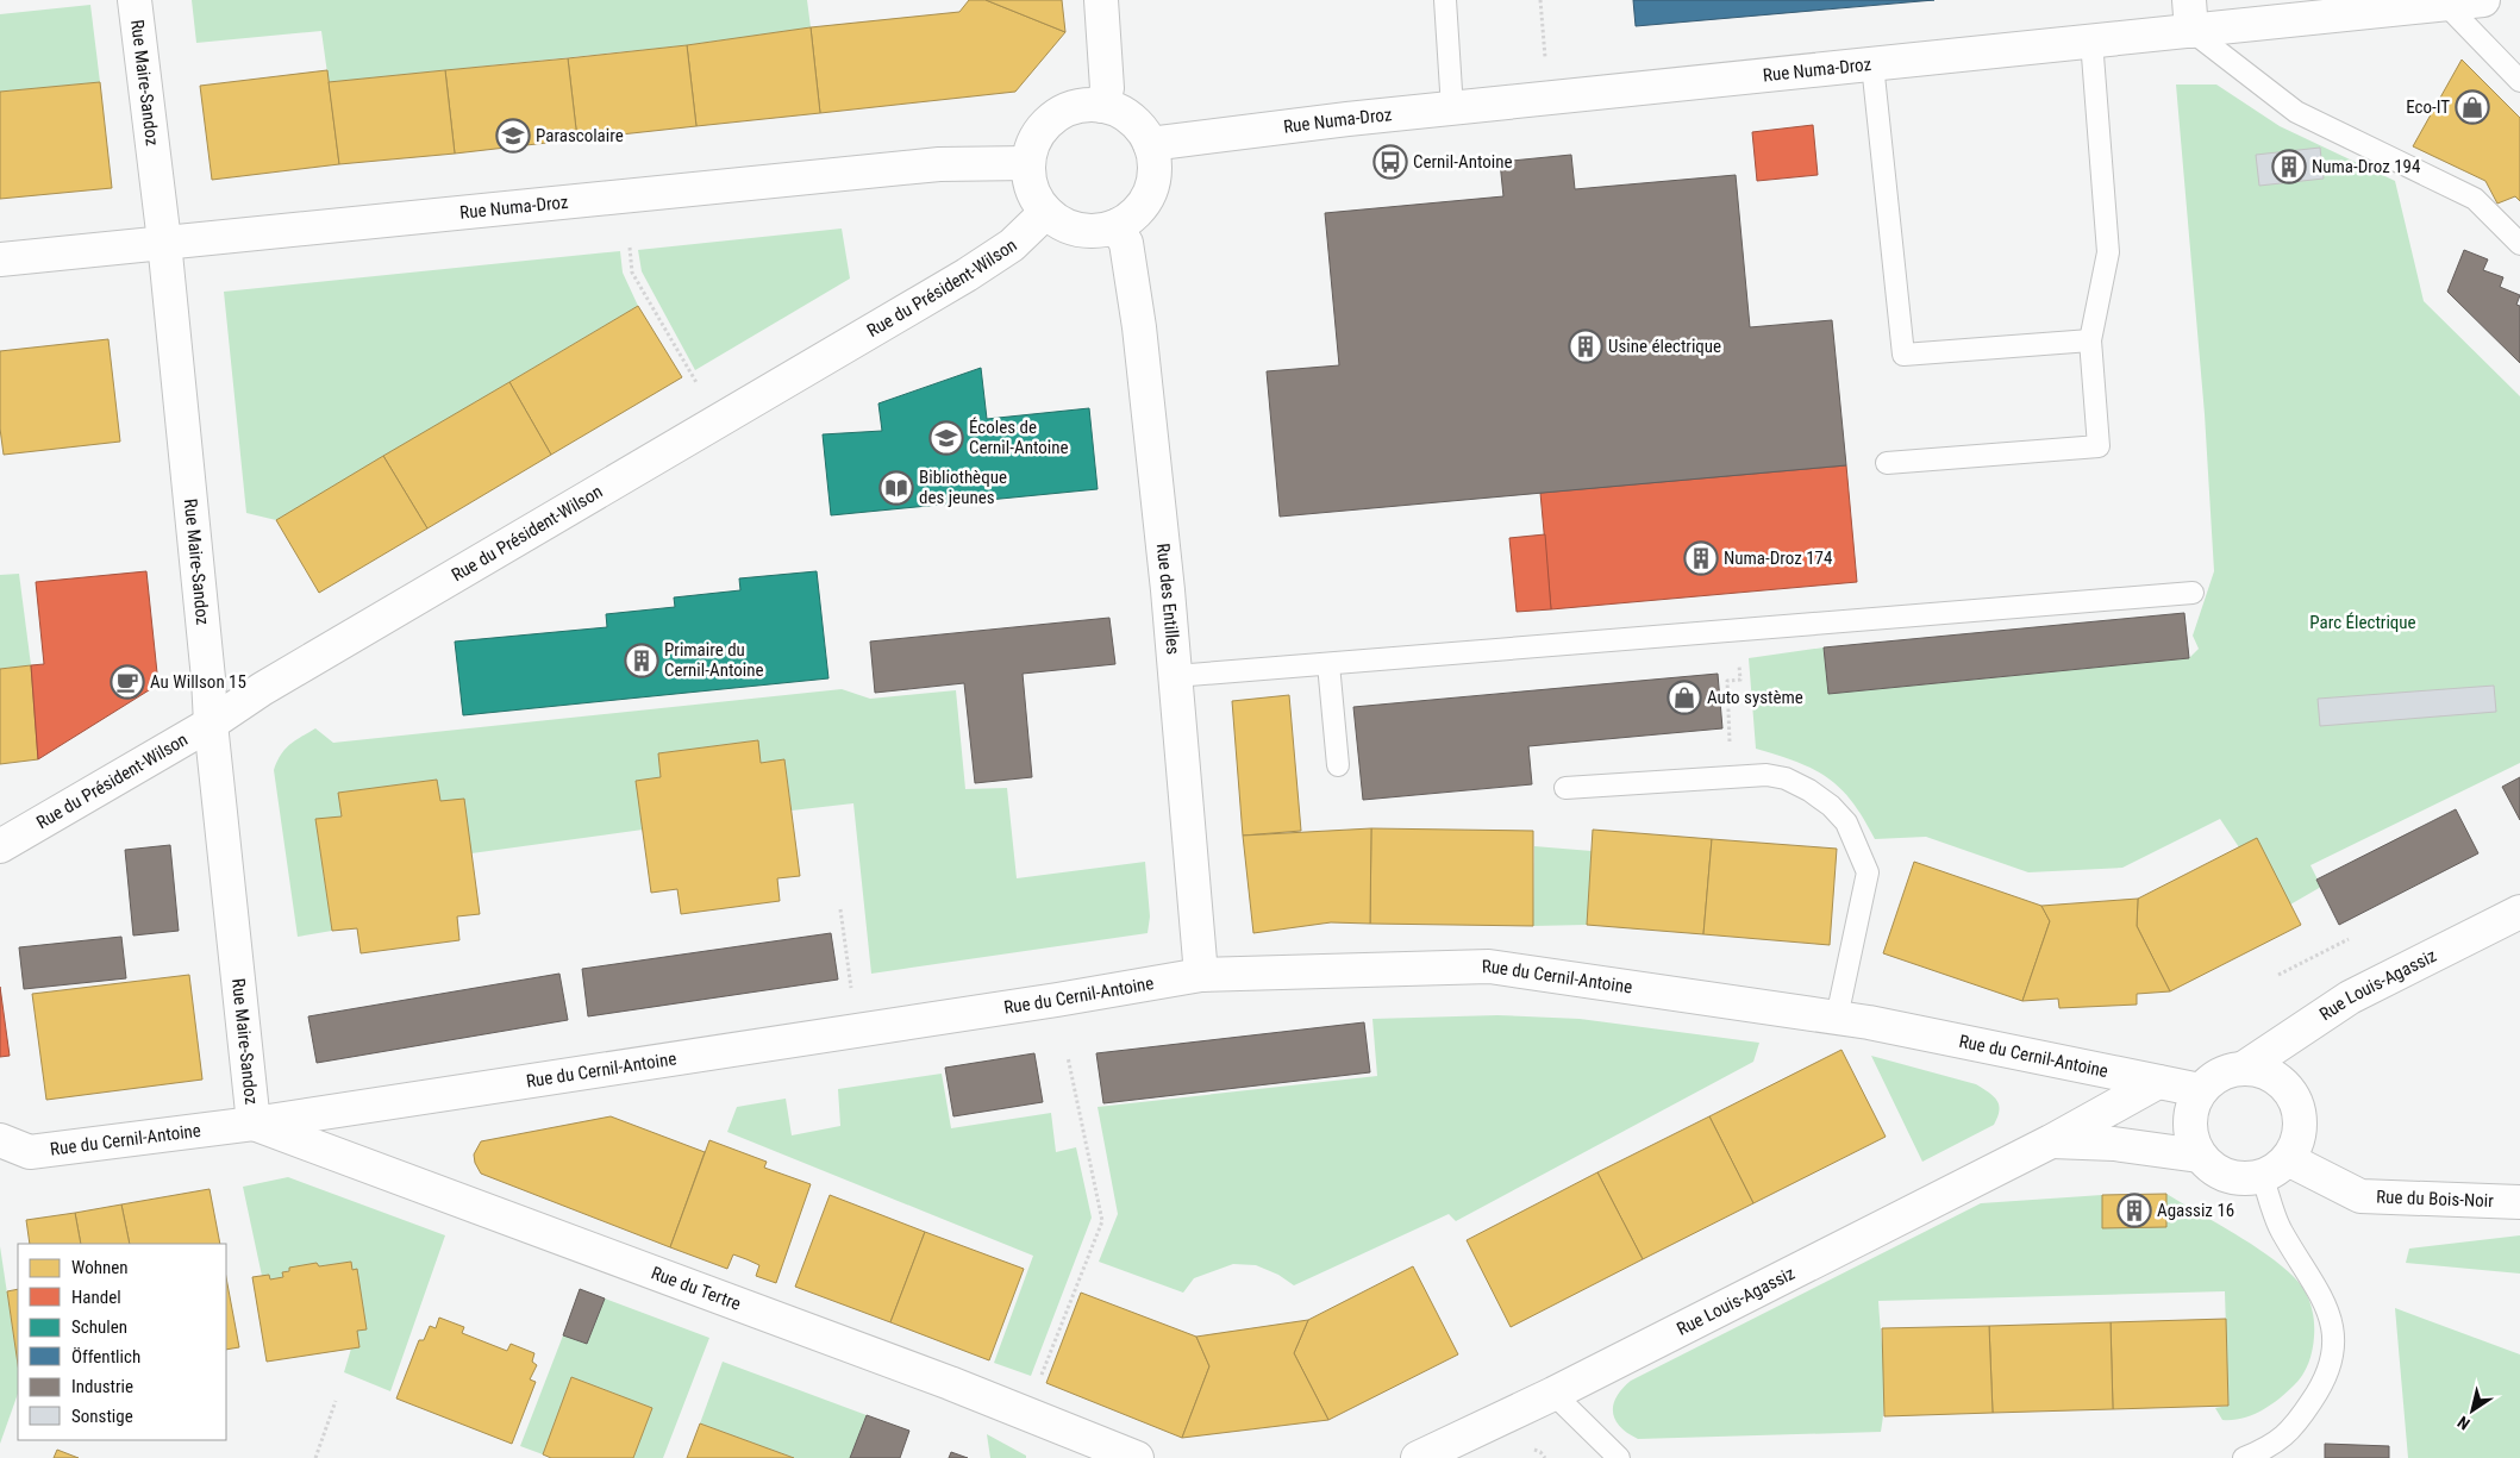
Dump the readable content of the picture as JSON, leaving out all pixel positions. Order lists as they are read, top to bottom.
{
  "streets": {
    "street": [
      "Rue Numa-Droz",
      "Rue Maire-Sandoz",
      "Rue du Président-Wilson",
      "Rue des Entilles",
      "Rue du Cernil-Antoine",
      "Rue Louis-Agassiz",
      "Rue du Bois-Noir",
      "Rue du Tertre"
    ]
  },
  "crossings": [
    ["Rue Numa-Droz", "Rue Maire-Sandoz"],
    ["Rue Numa-Droz", "Rue du Président-Wilson"],
    ["Rue Numa-Droz", "Rue des Entilles"],
    ["Rue Maire-Sandoz", "Rue du Président-Wilson"],
    ["Rue Maire-Sandoz", "Rue du Cernil-Antoine"],
    ["Rue Maire-Sandoz", "Rue du Tertre"],
    ["Rue du Président-Wilson", "Rue des Entilles"],
    ["Rue des Entilles", "Rue du Cernil-Antoine"],
    ["Rue du Cernil-Antoine", "Rue Louis-Agassiz"],
    ["Rue du Cernil-Antoine", "Rue du Tertre"],
    ["Rue Louis-Agassiz", "Rue du Bois-Noir"]
  ],
  "parks": ["Parc Électrique"],
  "places": {
    "shop": ["Eco-IT", "Auto système"],
    "school or university": ["Parascolaire", "Écoles de Cernil-Antoine"],
    "bus stop": ["Cernil-Antoine"],
    "building": [
      "Numa-Droz 194",
      "Usine électrique",
      "Numa-Droz 174",
      "Primaire du Cernil-Antoine",
      "Agassiz 16"
    ],
    "library": ["Bibliothèque des jeunes"],
    "cafe": ["Au Willson 15"]
  },
  "legend": [
    "Wohnen",
    "Handel",
    "Schulen",
    "Öffentlich",
    "Industrie",
    "Sonstige"
  ],
  "north": "bottom left"
}
